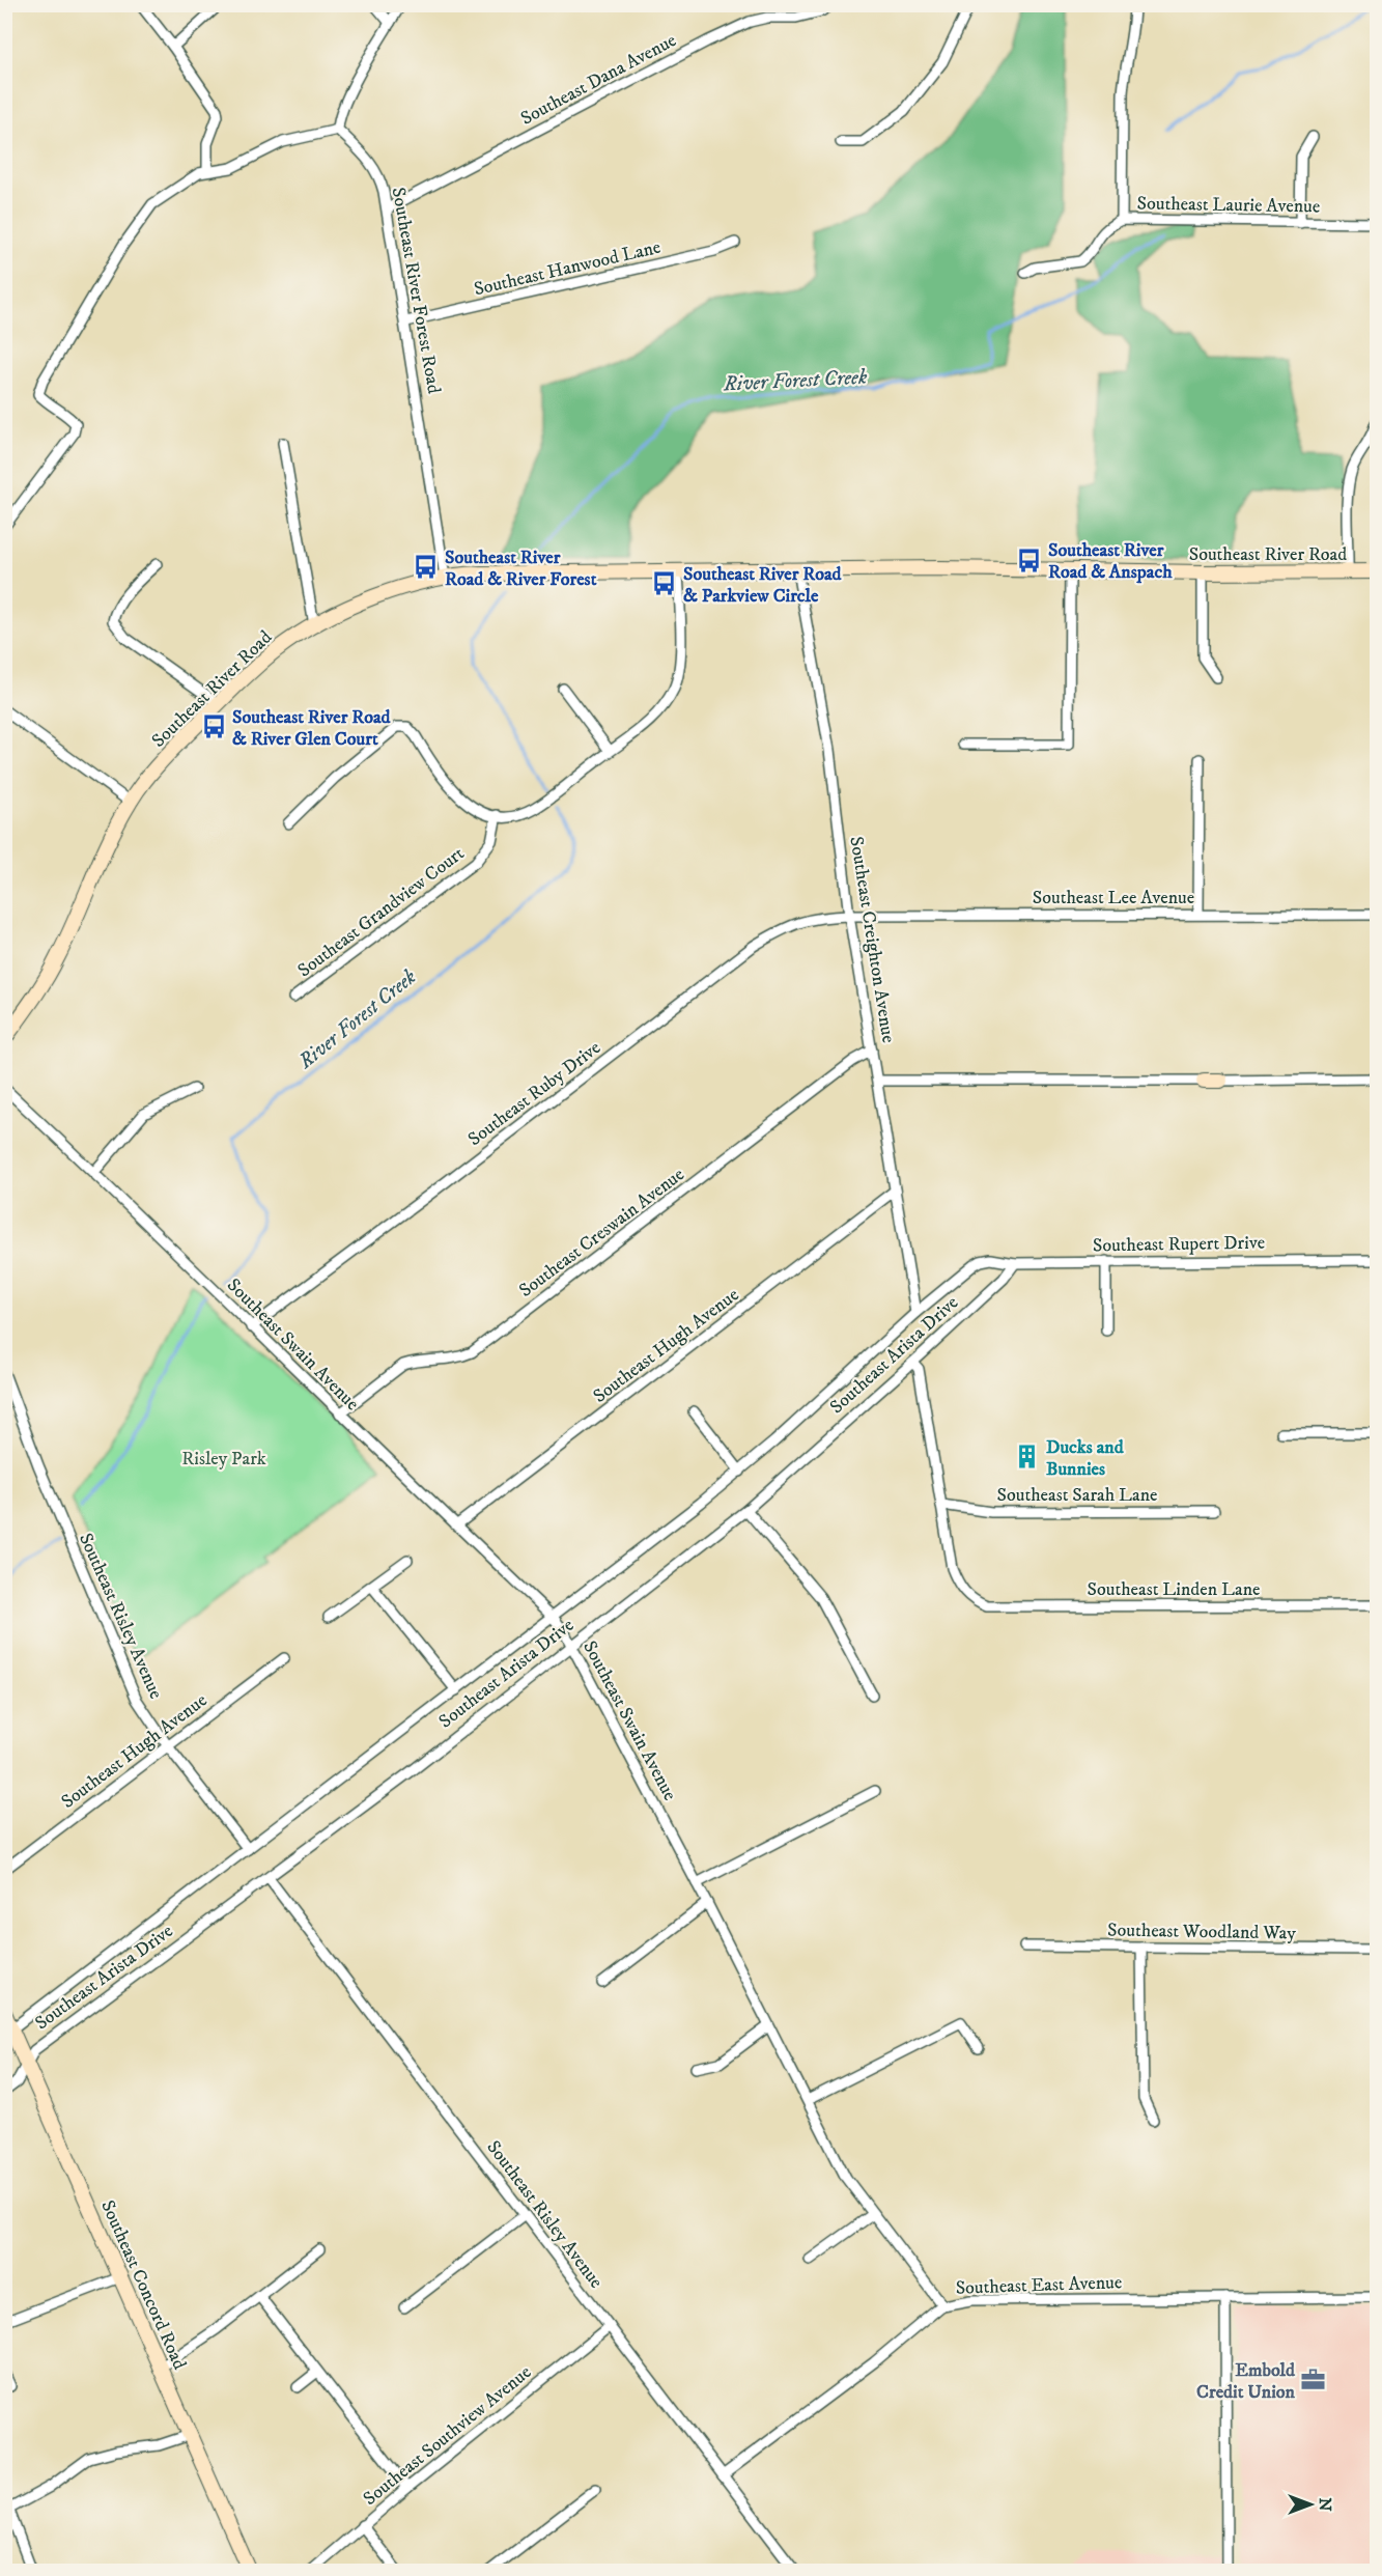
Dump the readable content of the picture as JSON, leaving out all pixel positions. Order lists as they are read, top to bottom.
{
  "streets": {
    "street": [
      "Southeast Dana Avenue",
      "Southeast Laurie Avenue",
      "Southeast Hanwood Lane",
      "Southeast River Forest Road",
      "Southeast River Road",
      "Southeast Lee Avenue",
      "Southeast Grandview Court",
      "Southeast Creighton Avenue",
      "Southeast Ruby Drive",
      "Southeast Creswain Avenue",
      "Southeast Rupert Drive",
      "Southeast Swain Avenue",
      "Southeast Hugh Avenue",
      "Southeast Arista Drive",
      "Southeast Sarah Lane",
      "Southeast Linden Lane",
      "Southeast Risley Avenue",
      "Southeast Woodland Way",
      "Southeast Concord Road",
      "Southeast East Avenue",
      "Southeast Southview Avenue"
    ]
  },
  "crossings": [
    ["Southeast Dana Avenue", "Southeast River Forest Road"],
    ["Southeast Hanwood Lane", "Southeast River Forest Road"],
    ["Southeast River Forest Road", "Southeast River Road"],
    ["Southeast River Road", "Southeast Creighton Avenue"],
    ["Southeast Lee Avenue", "Southeast Creighton Avenue"],
    ["Southeast Lee Avenue", "Southeast Ruby Drive"],
    ["Southeast Creighton Avenue", "Southeast Ruby Drive"],
    ["Southeast Creighton Avenue", "Southeast Creswain Avenue"],
    ["Southeast Creighton Avenue", "Southeast Hugh Avenue"],
    ["Southeast Creighton Avenue", "Southeast Arista Drive"],
    ["Southeast Ruby Drive", "Southeast Swain Avenue"],
    ["Southeast Creswain Avenue", "Southeast Swain Avenue"],
    ["Southeast Rupert Drive", "Southeast Arista Drive"],
    ["Southeast Swain Avenue", "Southeast Hugh Avenue"],
    ["Southeast Swain Avenue", "Southeast Arista Drive"],
    ["Southeast Swain Avenue", "Southeast East Avenue"],
    ["Southeast Hugh Avenue", "Southeast Risley Avenue"],
    ["Southeast Arista Drive", "Southeast Risley Avenue"],
    ["Southeast Arista Drive", "Southeast Concord Road"],
    ["Southeast Sarah Lane", "Southeast Linden Lane"],
    ["Southeast Risley Avenue", "Southeast East Avenue"],
    ["Southeast Risley Avenue", "Southeast Southview Avenue"]
  ],
  "water": ["River Forest Creek"],
  "parks": ["Risley Park"],
  "places": {
    "bus stop": [
      "Southeast River Road & Anspach",
      "Southeast River Road & River Forest",
      "Southeast River Road & Parkview Circle",
      "Southeast River Road & River Glen Court"
    ],
    "building": ["Ducks and Bunnies"],
    "office": ["Embold Credit Union"]
  },
  "north": "right"
}
